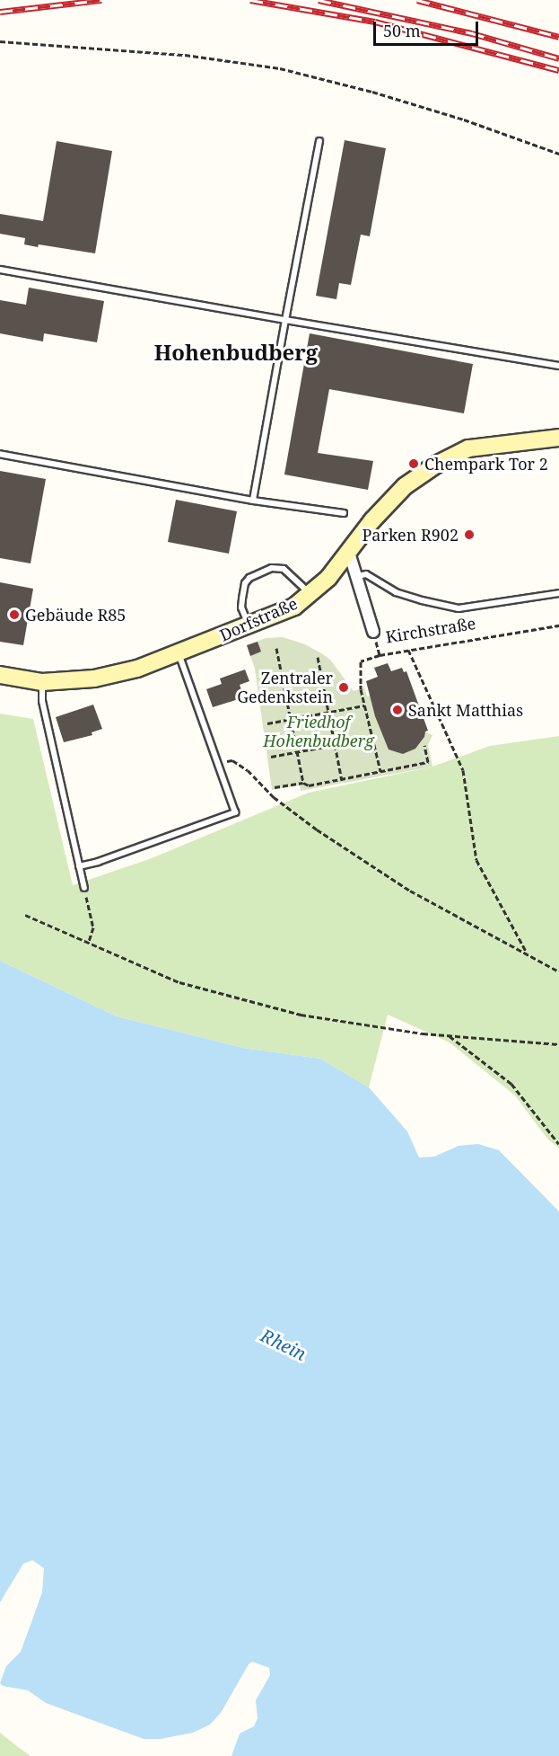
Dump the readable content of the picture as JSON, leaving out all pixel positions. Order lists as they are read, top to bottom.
{
  "streets": {
    "street": ["Dorfstraße", "Kirchstraße"]
  },
  "crossings": [
    ["Dorfstraße", "Kirchstraße"]
  ],
  "districts": ["Hohenbudberg"],
  "water": ["Rhein"],
  "parks": ["Friedhof Hohenbudberg"],
  "places": [
    "Chempark Tor 2",
    "Parken R902",
    "Gebäude R85",
    "Zentraler Gedenkstein",
    "Sankt Matthias"
  ],
  "scale_bar": "50 m"
}
